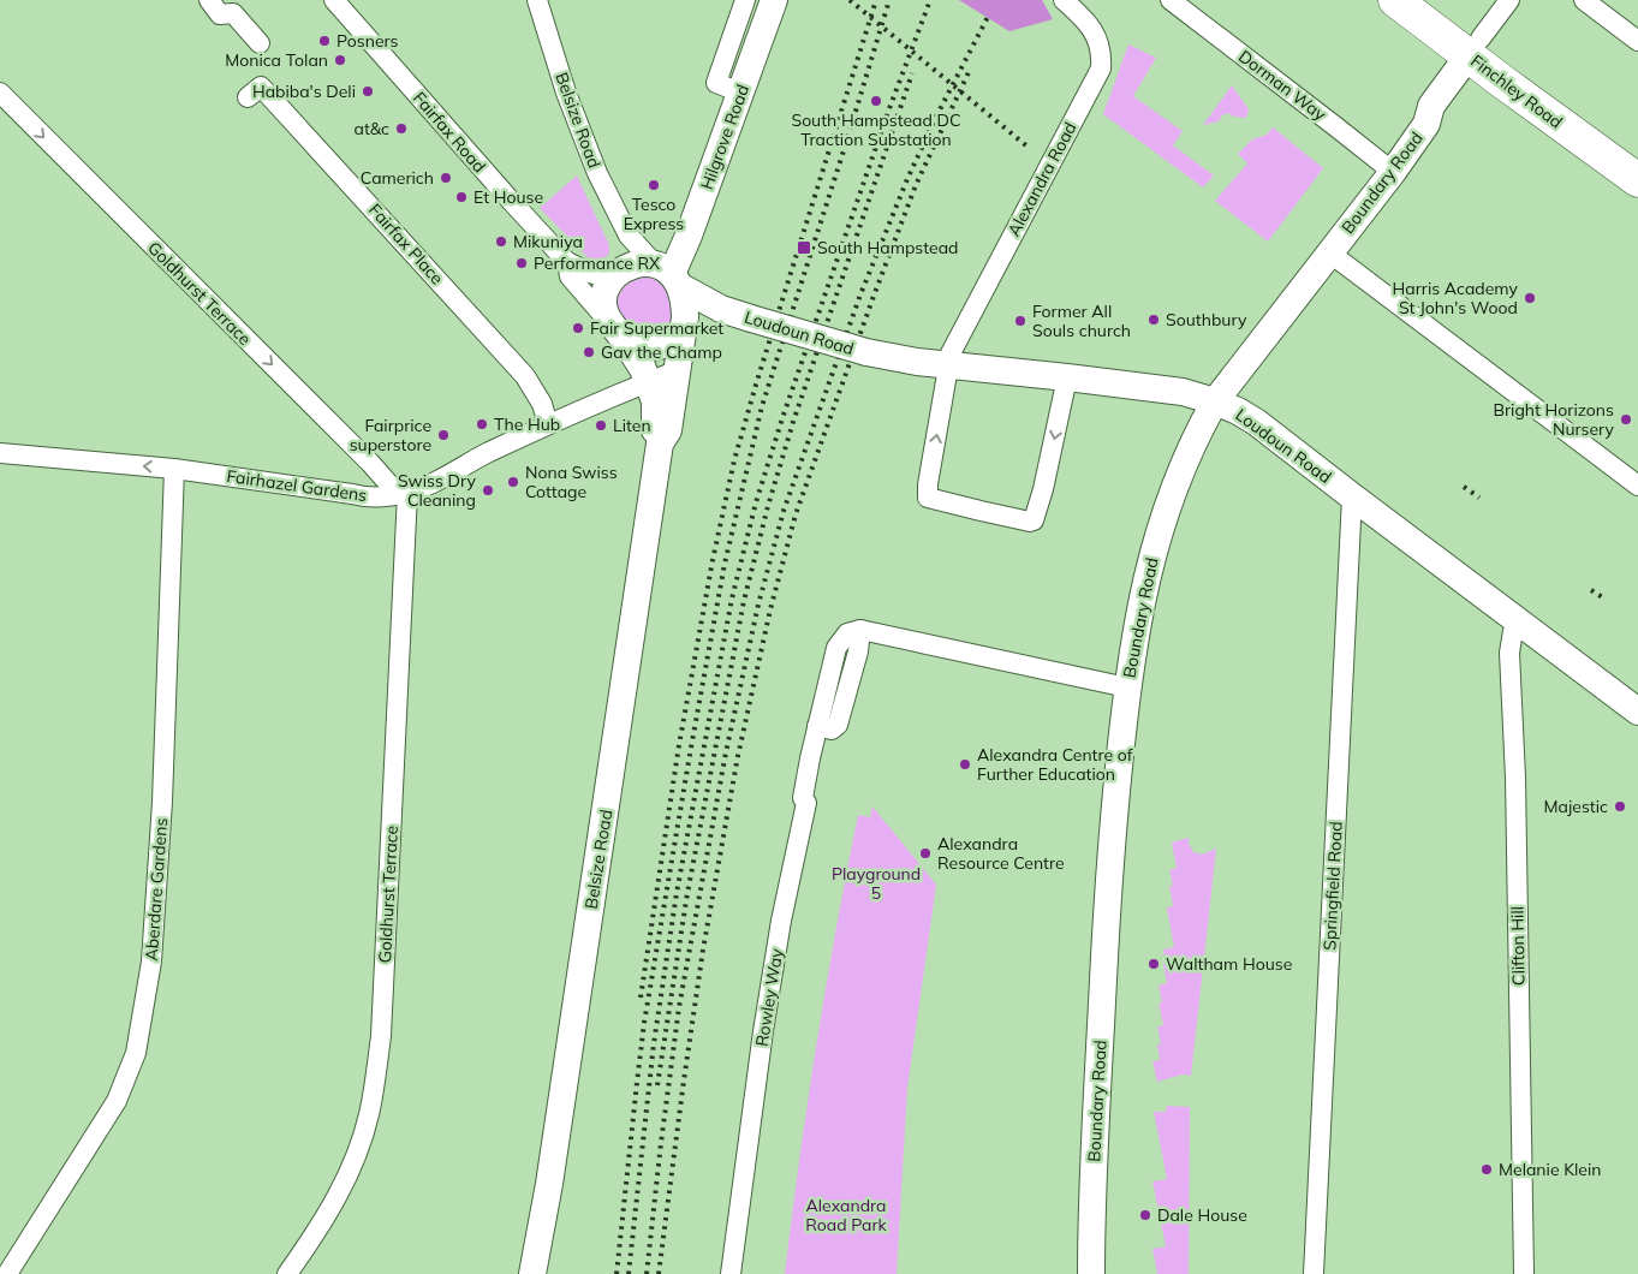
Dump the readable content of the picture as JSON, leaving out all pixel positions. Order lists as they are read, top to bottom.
{
  "streets": {
    "highway": ["Finchley Road"],
    "street": [
      "Dorman Way",
      "Belsize Road",
      "Fairfax Road",
      "Hilgrove Road",
      "Alexandra Road",
      "Boundary Road",
      "Fairfax Place",
      "Goldhurst Terrace",
      "Loudoun Road",
      "Fairhazel Gardens",
      "Springfield Road",
      "Aberdare Gardens",
      "Clifton Hill",
      "Rowley Way"
    ]
  },
  "crossings": [
    ["Dorman Way", "Boundary Road"],
    ["Finchley Road", "Boundary Road"],
    ["Belsize Road", "Fairfax Road"],
    ["Belsize Road", "Hilgrove Road"],
    ["Belsize Road", "Loudoun Road"],
    ["Belsize Road", "Fairhazel Gardens"],
    ["Fairfax Road", "Hilgrove Road"],
    ["Fairfax Road", "Loudoun Road"],
    ["Hilgrove Road", "Loudoun Road"],
    ["Alexandra Road", "Loudoun Road"],
    ["Boundary Road", "Loudoun Road"],
    ["Boundary Road", "Rowley Way"],
    ["Fairfax Place", "Fairhazel Gardens"],
    ["Goldhurst Terrace", "Fairhazel Gardens"],
    ["Loudoun Road", "Springfield Road"],
    ["Loudoun Road", "Clifton Hill"],
    ["Fairhazel Gardens", "Aberdare Gardens"]
  ],
  "one_way": ["Goldhurst Terrace"],
  "parks": ["Playground 5", "Alexandra Road Park"],
  "places": {
    "other": [
      "Posners",
      "Monica Tolan",
      "Habiba's Deli",
      "South Hampstead DC Traction Substation",
      "at&c",
      "Camerich",
      "Tesco Express",
      "Et House",
      "Mikuniya",
      "Performance RX",
      "Harris Academy St John's Wood",
      "Southbury",
      "Former All Souls church",
      "Fair Supermarket",
      "Gav the Champ",
      "Bright Horizons Nursery",
      "The Hub",
      "Liten",
      "Fairprice superstore",
      "Nona Swiss Cottage",
      "Swiss Dry Cleaning",
      "Alexandra Centre of Further Education",
      "Majestic",
      "Alexandra Resource Centre",
      "Waltham House",
      "Melanie Klein",
      "Dale House"
    ],
    "transit": ["South Hampstead"]
  }
}
